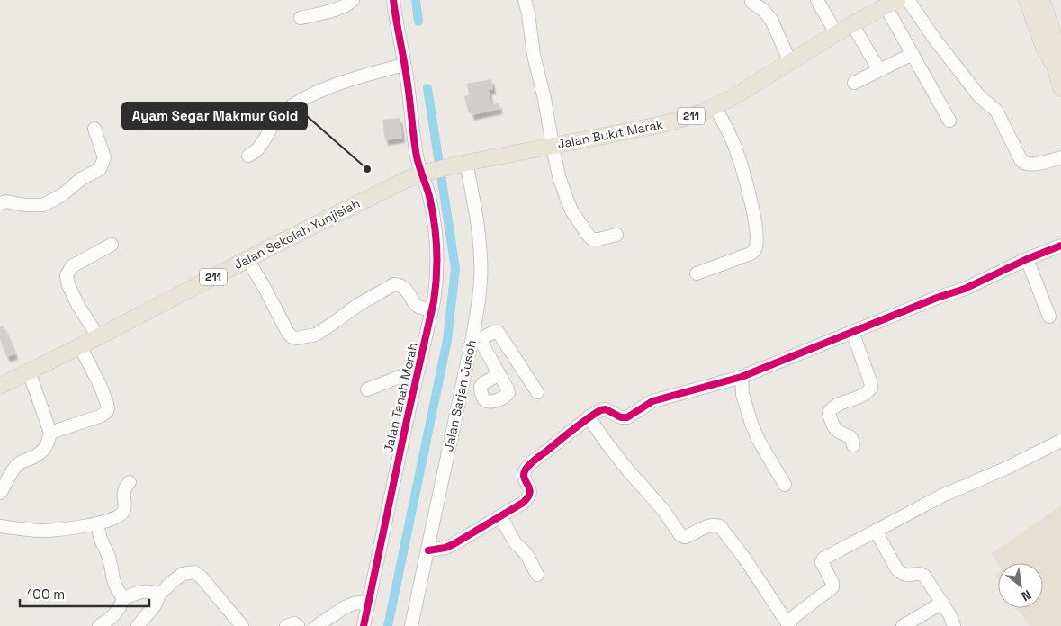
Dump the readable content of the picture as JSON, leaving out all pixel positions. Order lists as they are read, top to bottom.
{
  "streets": {
    "main road": ["211", "Jalan Bukit Marak", "Jalan Sekolah Yunjisiah"],
    "street": ["Jalan Sarjan Jusoh", "Jalan Tanah Merah"]
  },
  "crossings": [
    ["Jalan Bukit Marak", "Jalan Sekolah Yunjisiah"],
    ["Jalan Bukit Marak", "Jalan Sarjan Jusoh"],
    ["Jalan Bukit Marak", "Jalan Tanah Merah"],
    ["Jalan Sekolah Yunjisiah", "Jalan Tanah Merah"]
  ],
  "places": ["Ayam Segar Makmur Gold"],
  "scale_bar": "100 m",
  "north": "bottom right"
}
